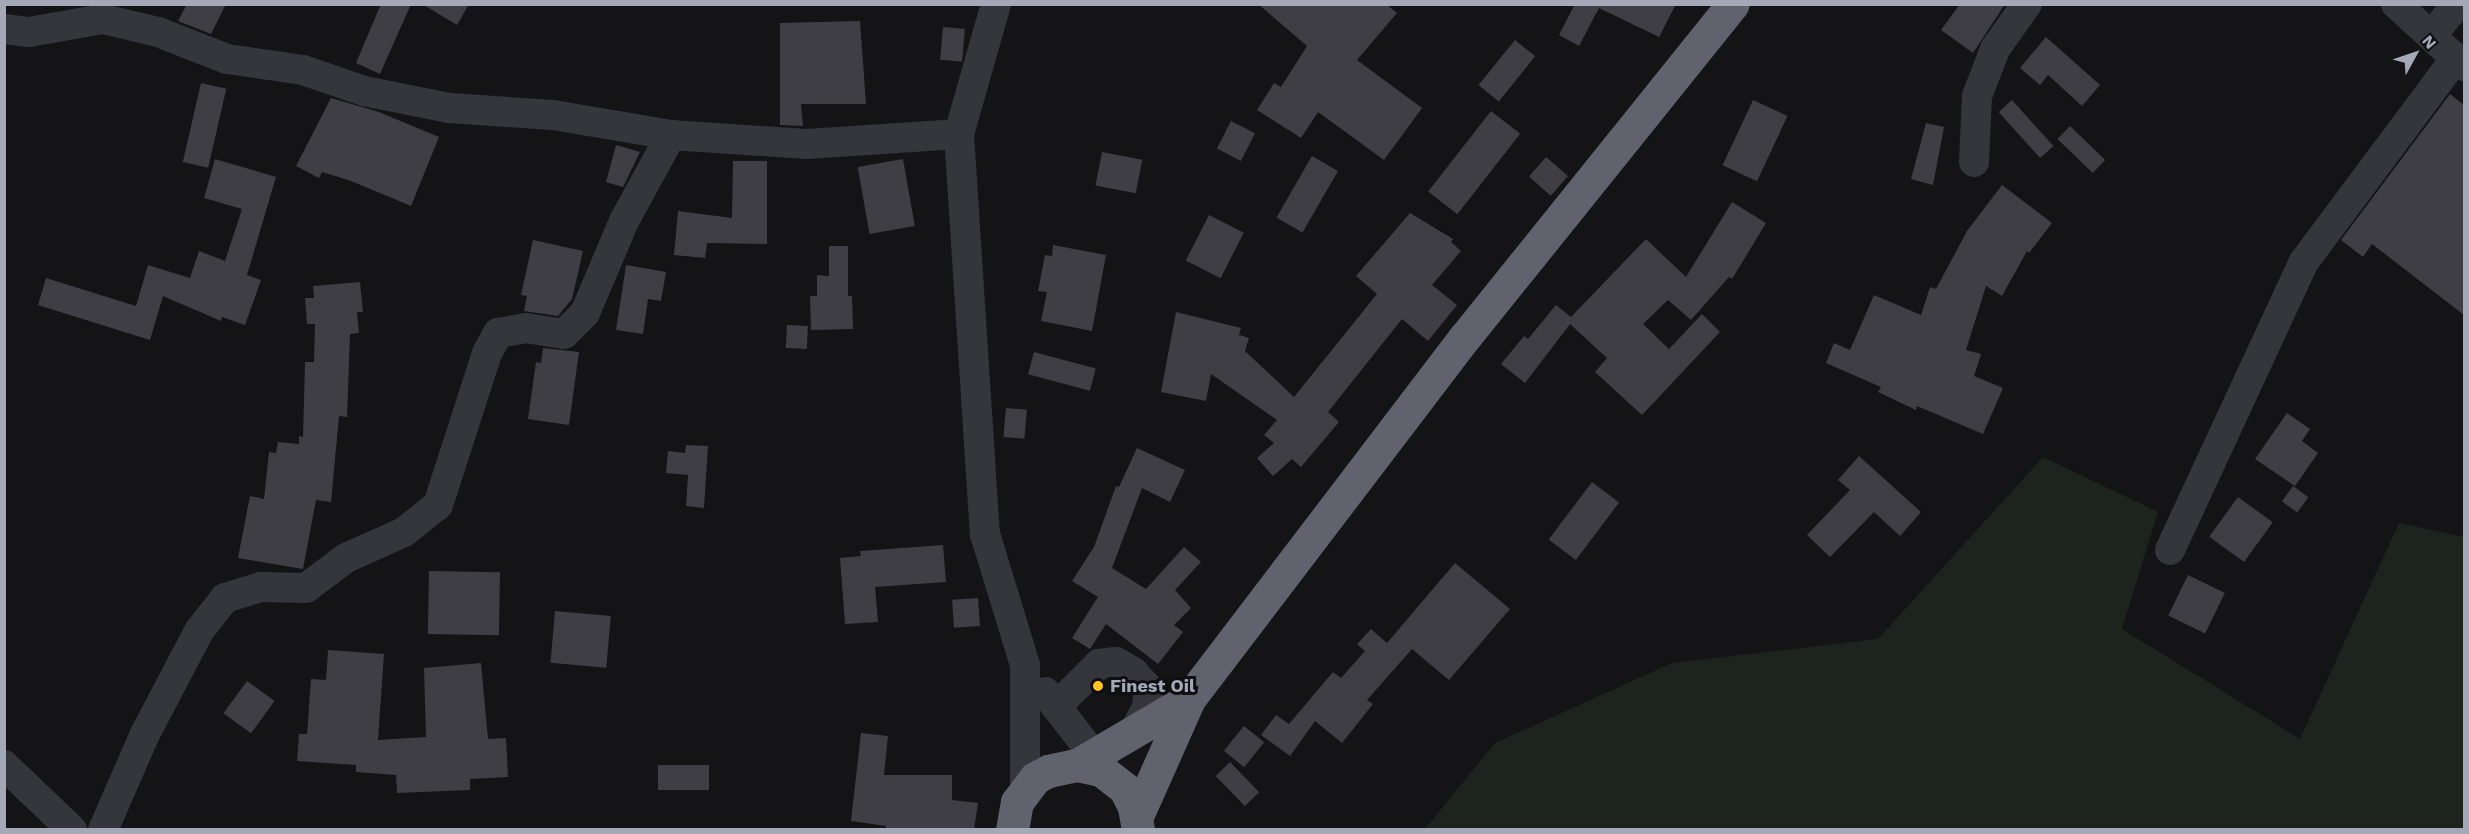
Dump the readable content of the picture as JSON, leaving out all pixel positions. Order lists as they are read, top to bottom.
{
  "places": ["Finest Oil"],
  "north": "top right"
}
